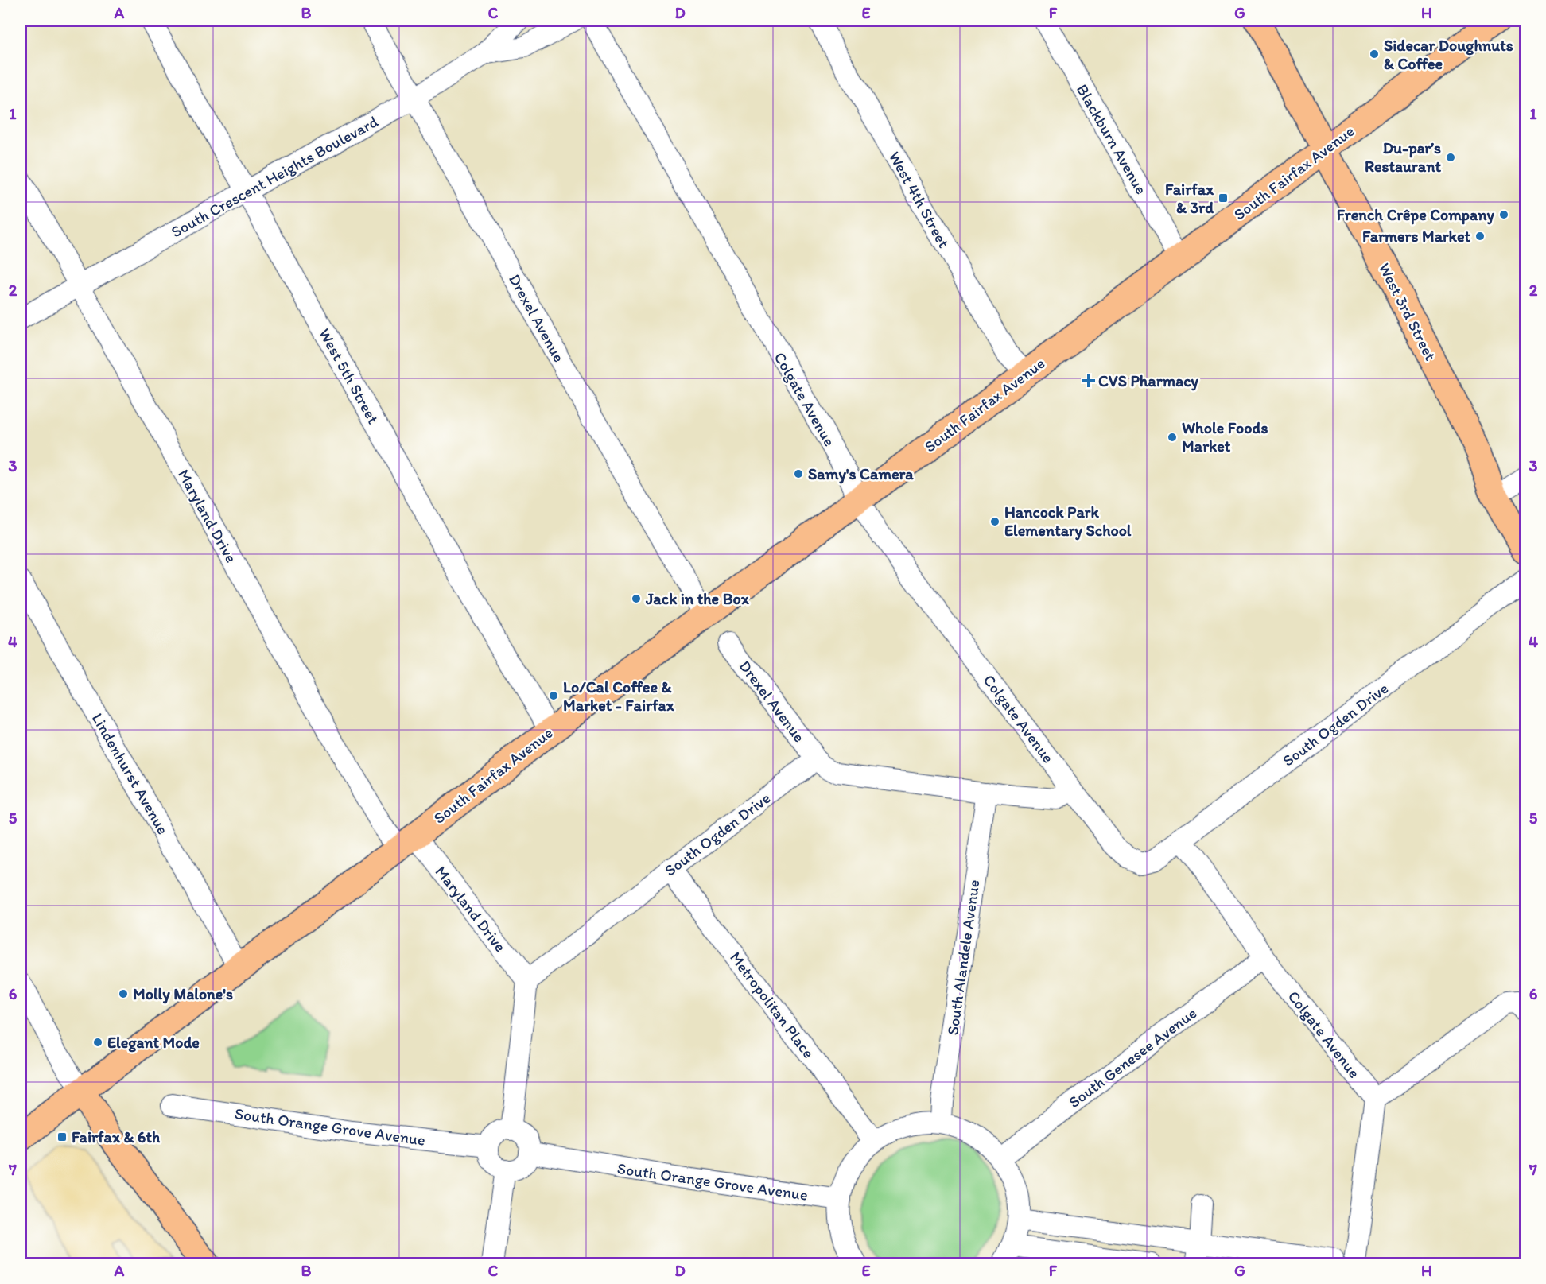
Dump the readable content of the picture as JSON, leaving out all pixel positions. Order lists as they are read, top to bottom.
{
  "streets": {
    "main road": ["South Fairfax Avenue", "West 3rd Street"],
    "street": [
      "Blackburn Avenue",
      "South Crescent Heights Boulevard",
      "West 4th Street",
      "Drexel Avenue",
      "West 5th Street",
      "Colgate Avenue",
      "Maryland Drive",
      "South Ogden Drive",
      "Lindenhurst Avenue",
      "South Alandele Avenue",
      "Metropolitan Place",
      "South Genesee Avenue",
      "South Orange Grove Avenue"
    ]
  },
  "crossings": [
    ["Blackburn Avenue", "South Fairfax Avenue"],
    ["South Fairfax Avenue", "West 4th Street"],
    ["South Fairfax Avenue", "West 3rd Street"],
    ["South Fairfax Avenue", "Drexel Avenue"],
    ["South Fairfax Avenue", "West 5th Street"],
    ["South Fairfax Avenue", "Colgate Avenue"],
    ["South Fairfax Avenue", "Maryland Drive"],
    ["South Fairfax Avenue", "Lindenhurst Avenue"],
    ["South Crescent Heights Boulevard", "Drexel Avenue"],
    ["South Crescent Heights Boulevard", "West 5th Street"],
    ["South Crescent Heights Boulevard", "Maryland Drive"],
    ["Drexel Avenue", "South Ogden Drive"],
    ["Colgate Avenue", "South Ogden Drive"],
    ["Colgate Avenue", "South Genesee Avenue"],
    ["Maryland Drive", "South Ogden Drive"],
    ["South Ogden Drive", "Metropolitan Place"]
  ],
  "places": {
    "other": [
      "Sidecar Doughnuts & Coffee",
      "Du-par’s Restaurant",
      "French Crêpe Company",
      "Farmers Market",
      "Whole Foods Market",
      "Samy's Camera",
      "Hancock Park Elementary School",
      "Jack in the Box",
      "Lo/Cal Coffee & Market - Fairfax",
      "Molly Malone's",
      "Elegant Mode"
    ],
    "transit": ["Fairfax & 3rd", "Fairfax & 6th"],
    "health": ["CVS Pharmacy"]
  },
  "grid": {
    "columns": [
      "A",
      "B",
      "C",
      "D",
      "E",
      "F",
      "G",
      "H"
    ],
    "rows": [
      "1",
      "2",
      "3",
      "4",
      "5",
      "6",
      "7"
    ]
  }
}
